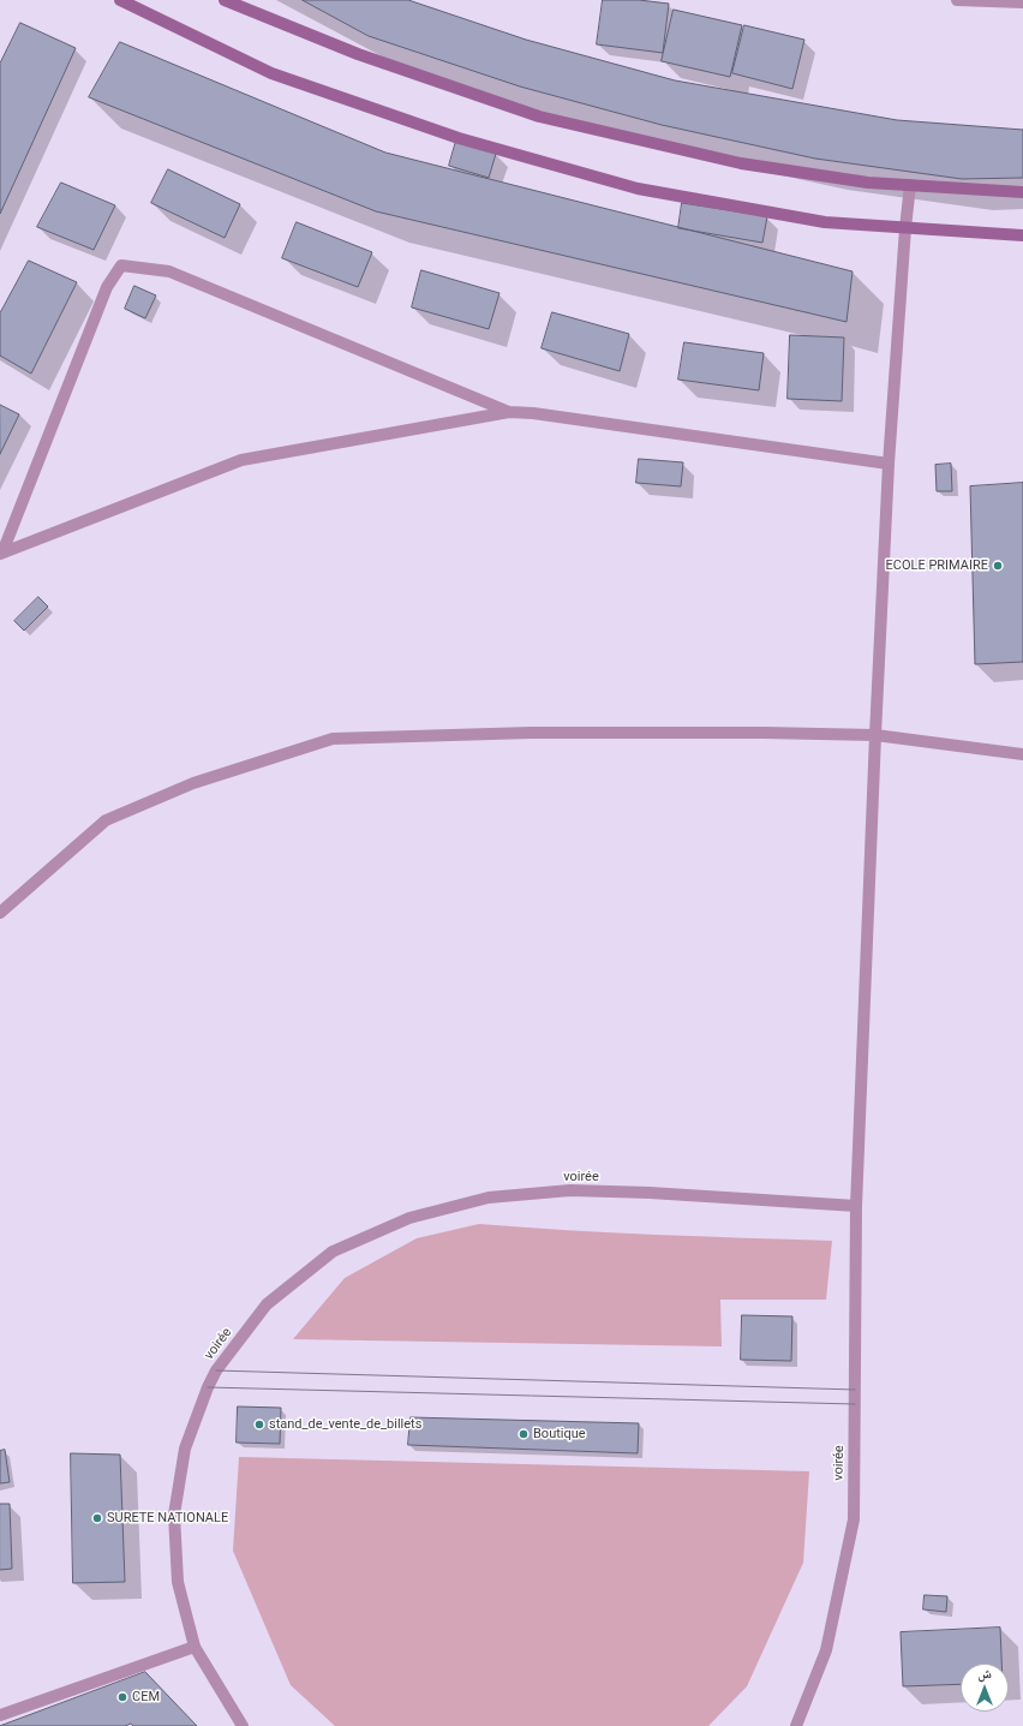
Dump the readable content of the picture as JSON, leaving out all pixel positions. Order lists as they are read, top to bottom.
{
  "streets": {
    "street": ["voirée"]
  },
  "places": [
    "ECOLE PRIMAIRE",
    "stand_de_vente_de_billets",
    "Boutique",
    "SURETE NATIONALE",
    "CEM"
  ],
  "north": "top"
}
